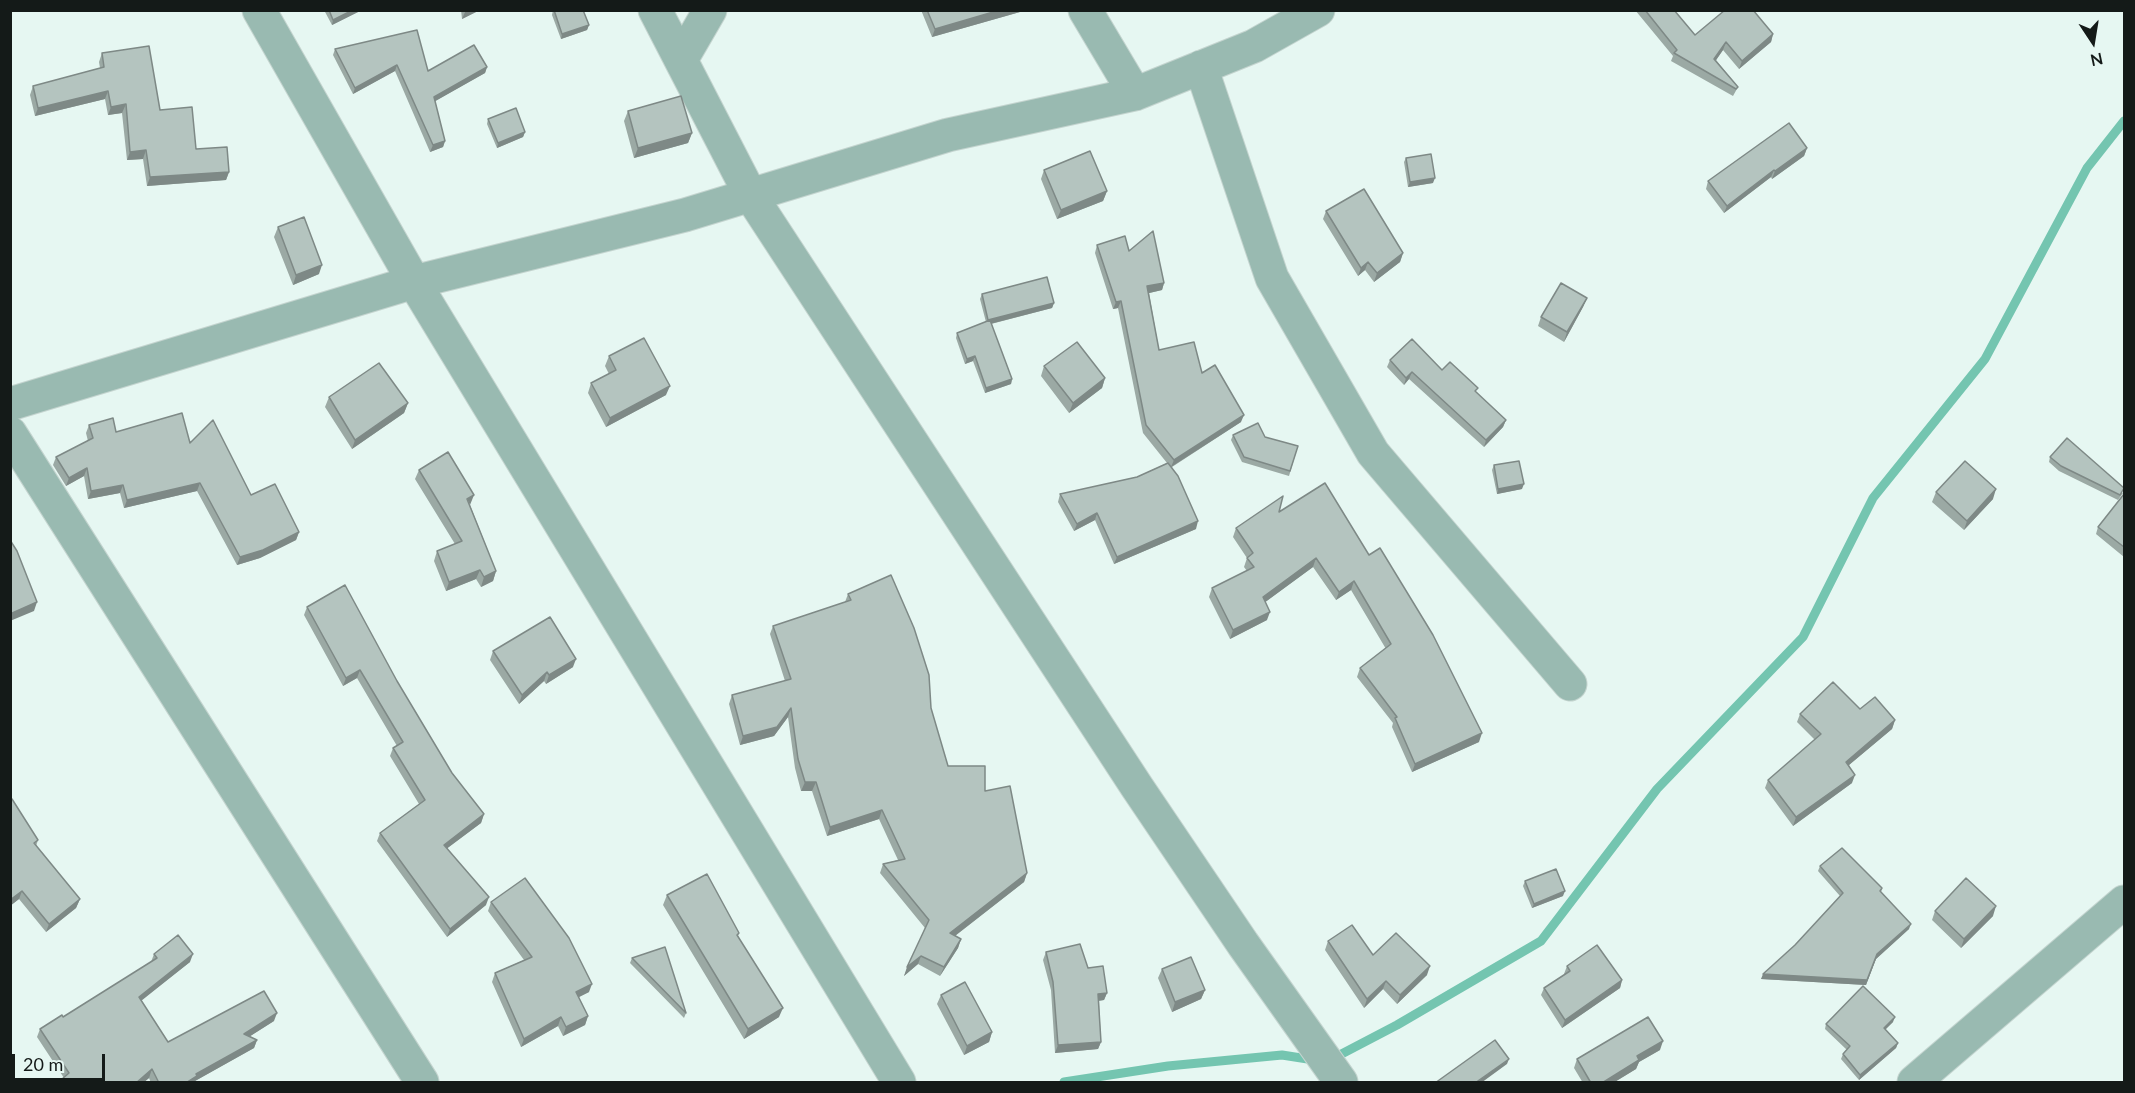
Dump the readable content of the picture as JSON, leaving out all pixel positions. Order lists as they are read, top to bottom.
{
  "scale_bar": "20 m",
  "north": "bottom"
}
